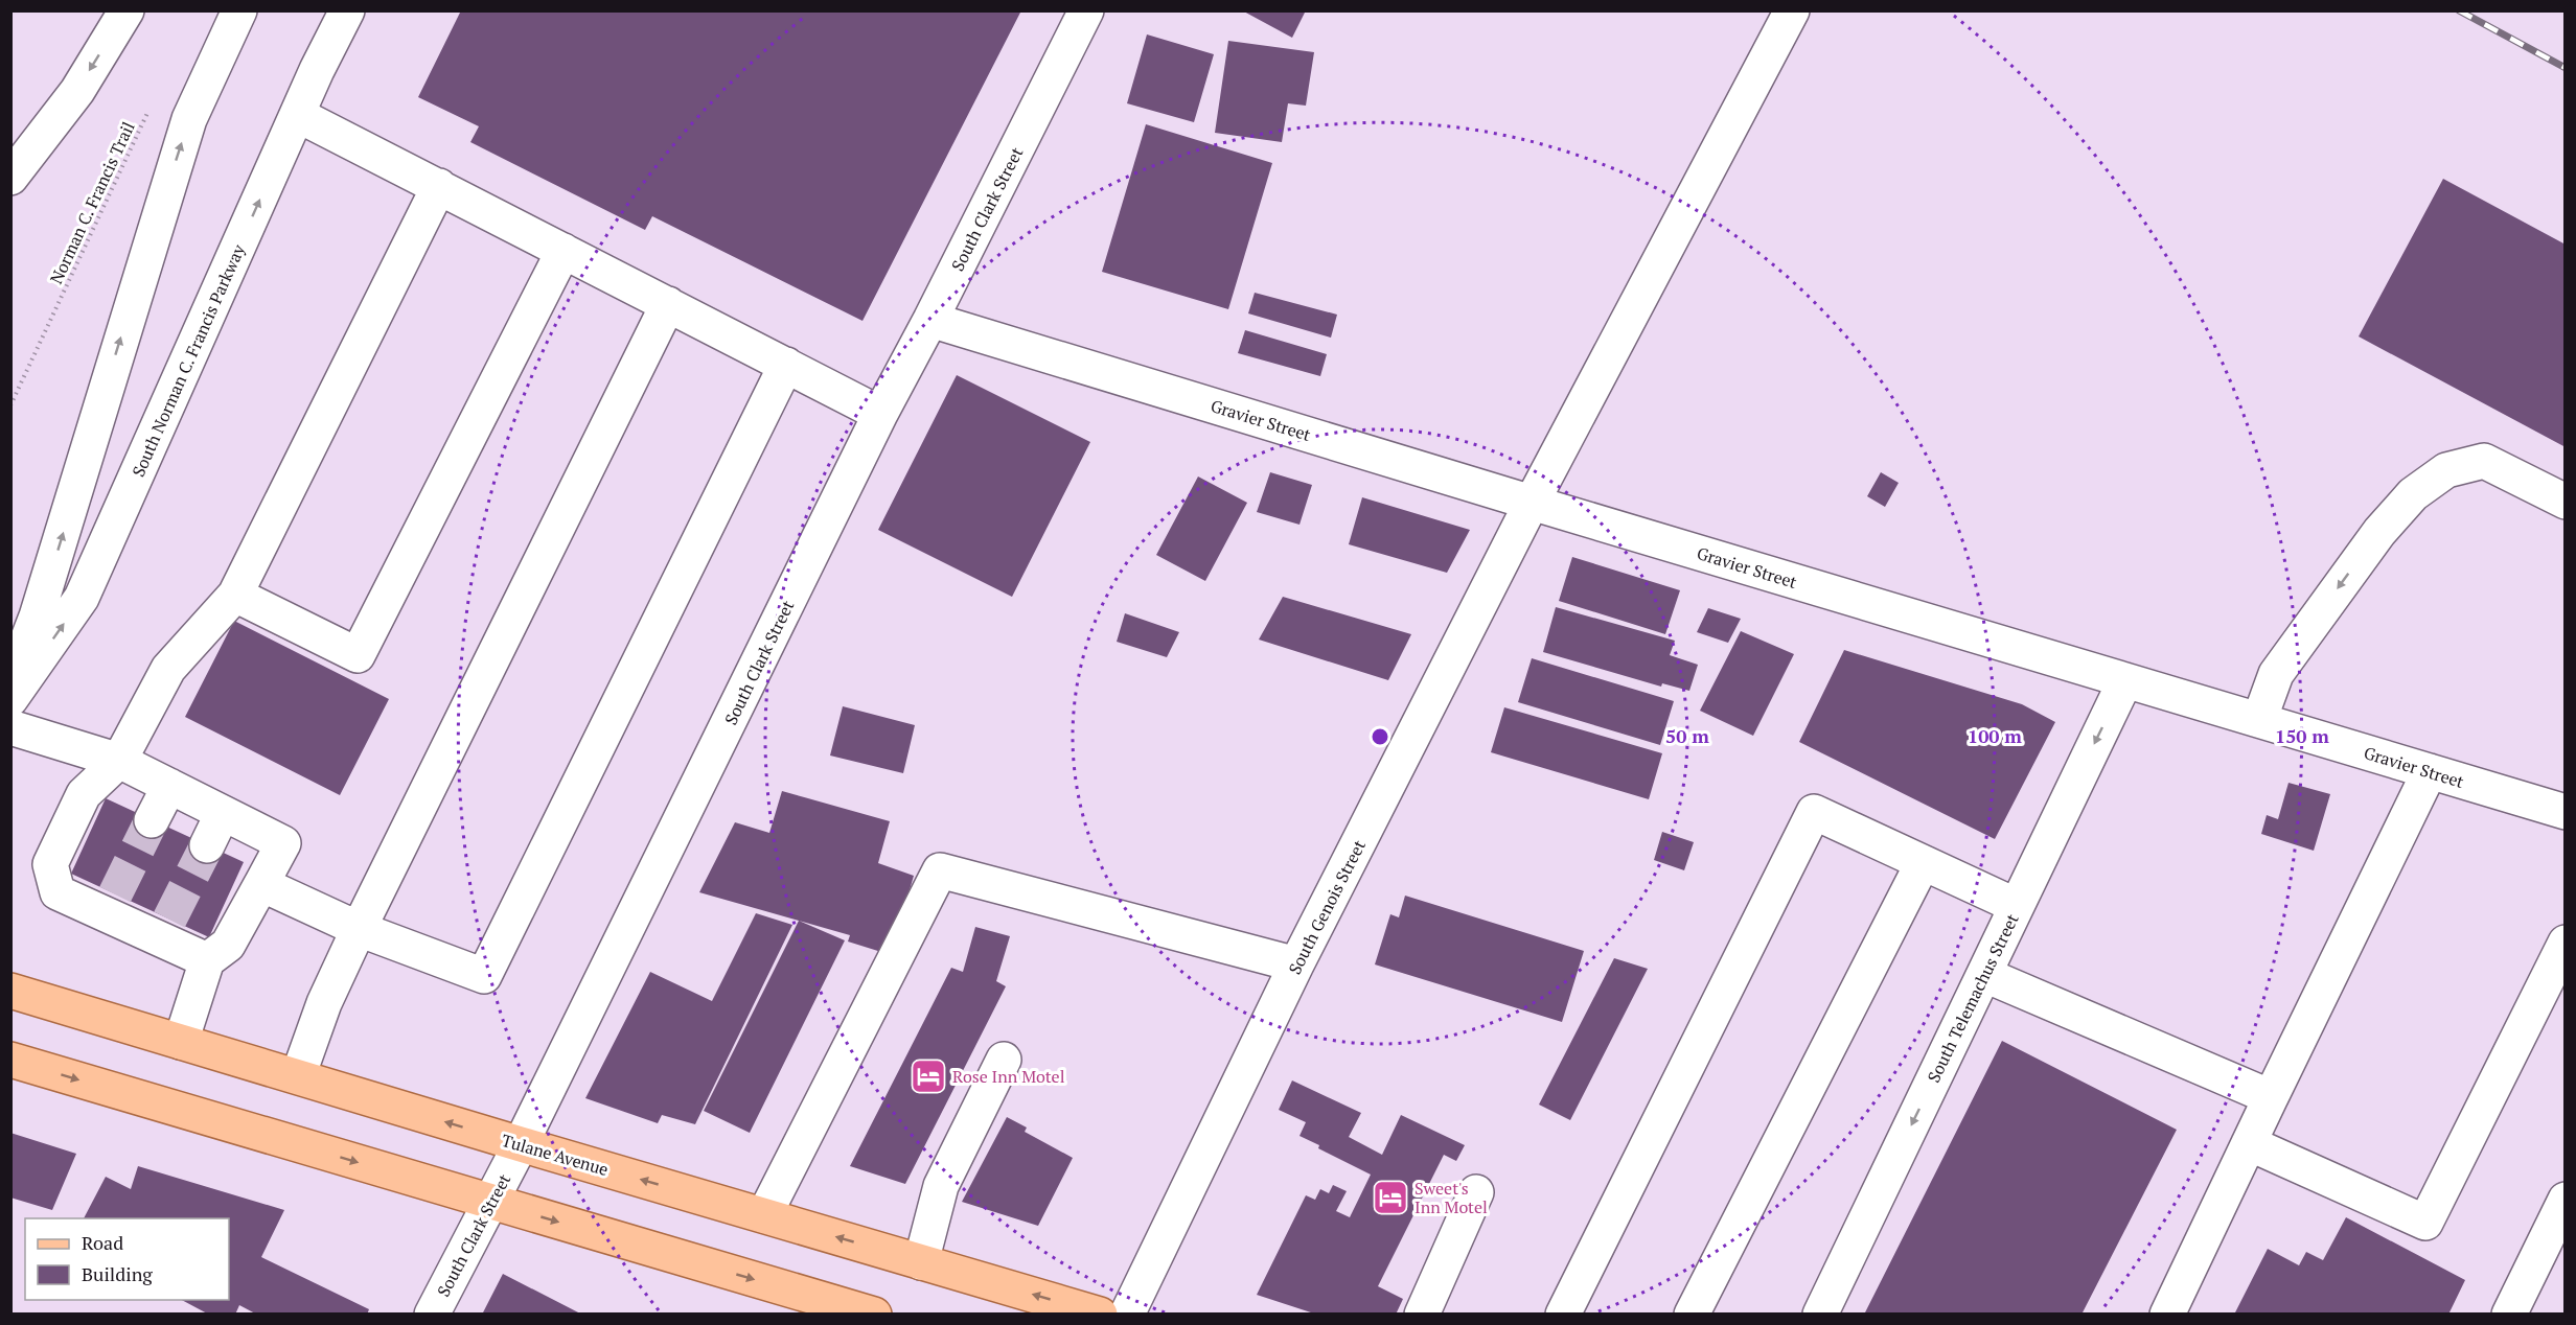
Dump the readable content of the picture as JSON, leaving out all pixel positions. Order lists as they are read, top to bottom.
{
  "streets": {
    "main road": ["Tulane Avenue"],
    "street": [
      "South Clark Street",
      "South Norman C. Francis Parkway",
      "Gravier Street",
      "South Genois Street",
      "South Telemachus Street"
    ],
    "path": ["Norman C. Francis Trail"]
  },
  "crossings": [
    ["South Clark Street", "Gravier Street"],
    ["South Clark Street", "Tulane Avenue"],
    ["Gravier Street", "South Genois Street"],
    ["Gravier Street", "South Telemachus Street"]
  ],
  "places": {
    "hotel": ["Rose Inn Motel", "Sweet's Inn Motel"]
  },
  "legend": ["Road", "Building"],
  "rings": ["50 m", "100 m", "150 m"]
}
